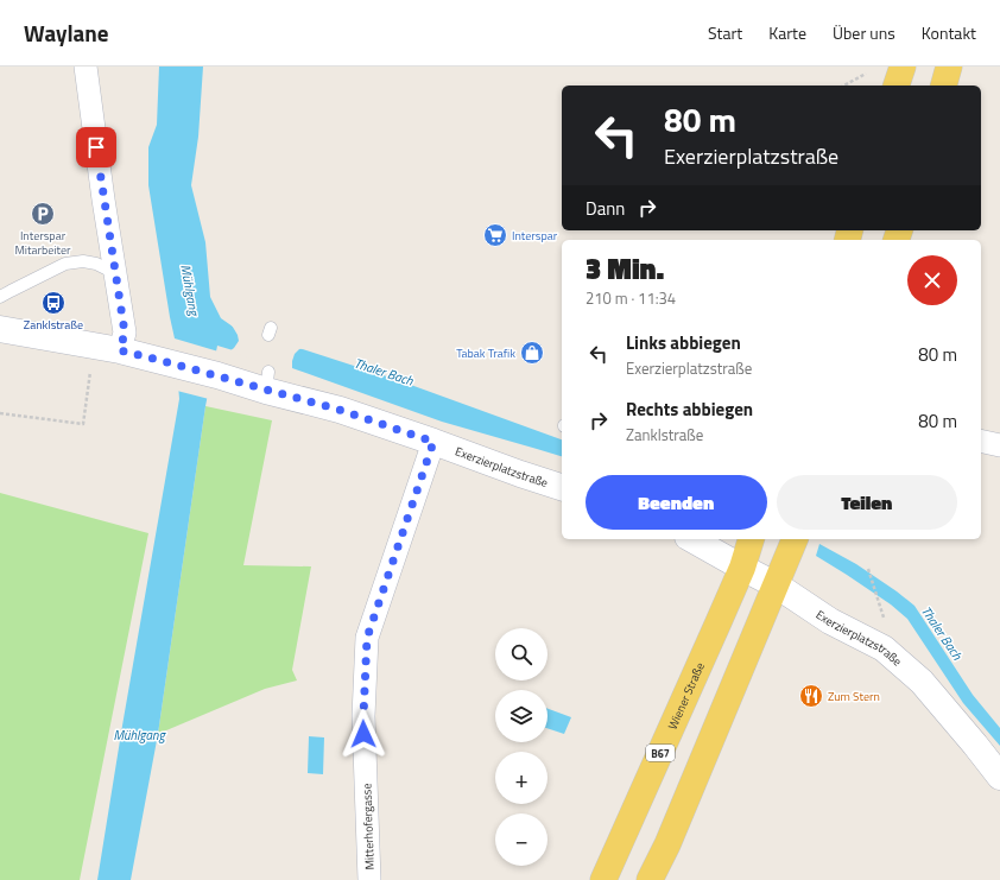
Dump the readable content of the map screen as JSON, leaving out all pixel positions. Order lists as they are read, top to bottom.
{
  "streets": {
    "main road": ["Wiener Straße", "B67"],
    "street": ["Exerzierplatzstraße", "Mitterhofergasse"]
  },
  "crossings": [
    ["Exerzierplatzstraße", "Wiener Straße"],
    ["Exerzierplatzstraße", "Mitterhofergasse"]
  ],
  "water": ["Mühlgang", "Thaler Bach"],
  "places": {
    "parking": ["Interspar Mitarbeiter"],
    "supermarket": ["Interspar"],
    "bus stop": ["Zanklstraße"],
    "shop": ["Tabak Trafik"],
    "restaurant": ["Zum Stern"]
  },
  "page": {
    "header": "Waylane",
    "nav": [
      "Start",
      "Karte",
      "Über uns",
      "Kontakt"
    ],
    "turn": ["80 m", "Exerzierplatzstraße"],
    "then": "Dann",
    "heading": ["3 Min.", "210 m · 11:34"],
    "list": [
      {
        "name": "Links abbiegen",
        "note": "Exerzierplatzstraße",
        "value": "80 m"
      },
      {
        "name": "Rechts abbiegen",
        "note": "Zanklstraße",
        "value": "80 m"
      }
    ],
    "buttons": ["Beenden", "Teilen"],
    "map_buttons": ["+", "−"]
  }
}
